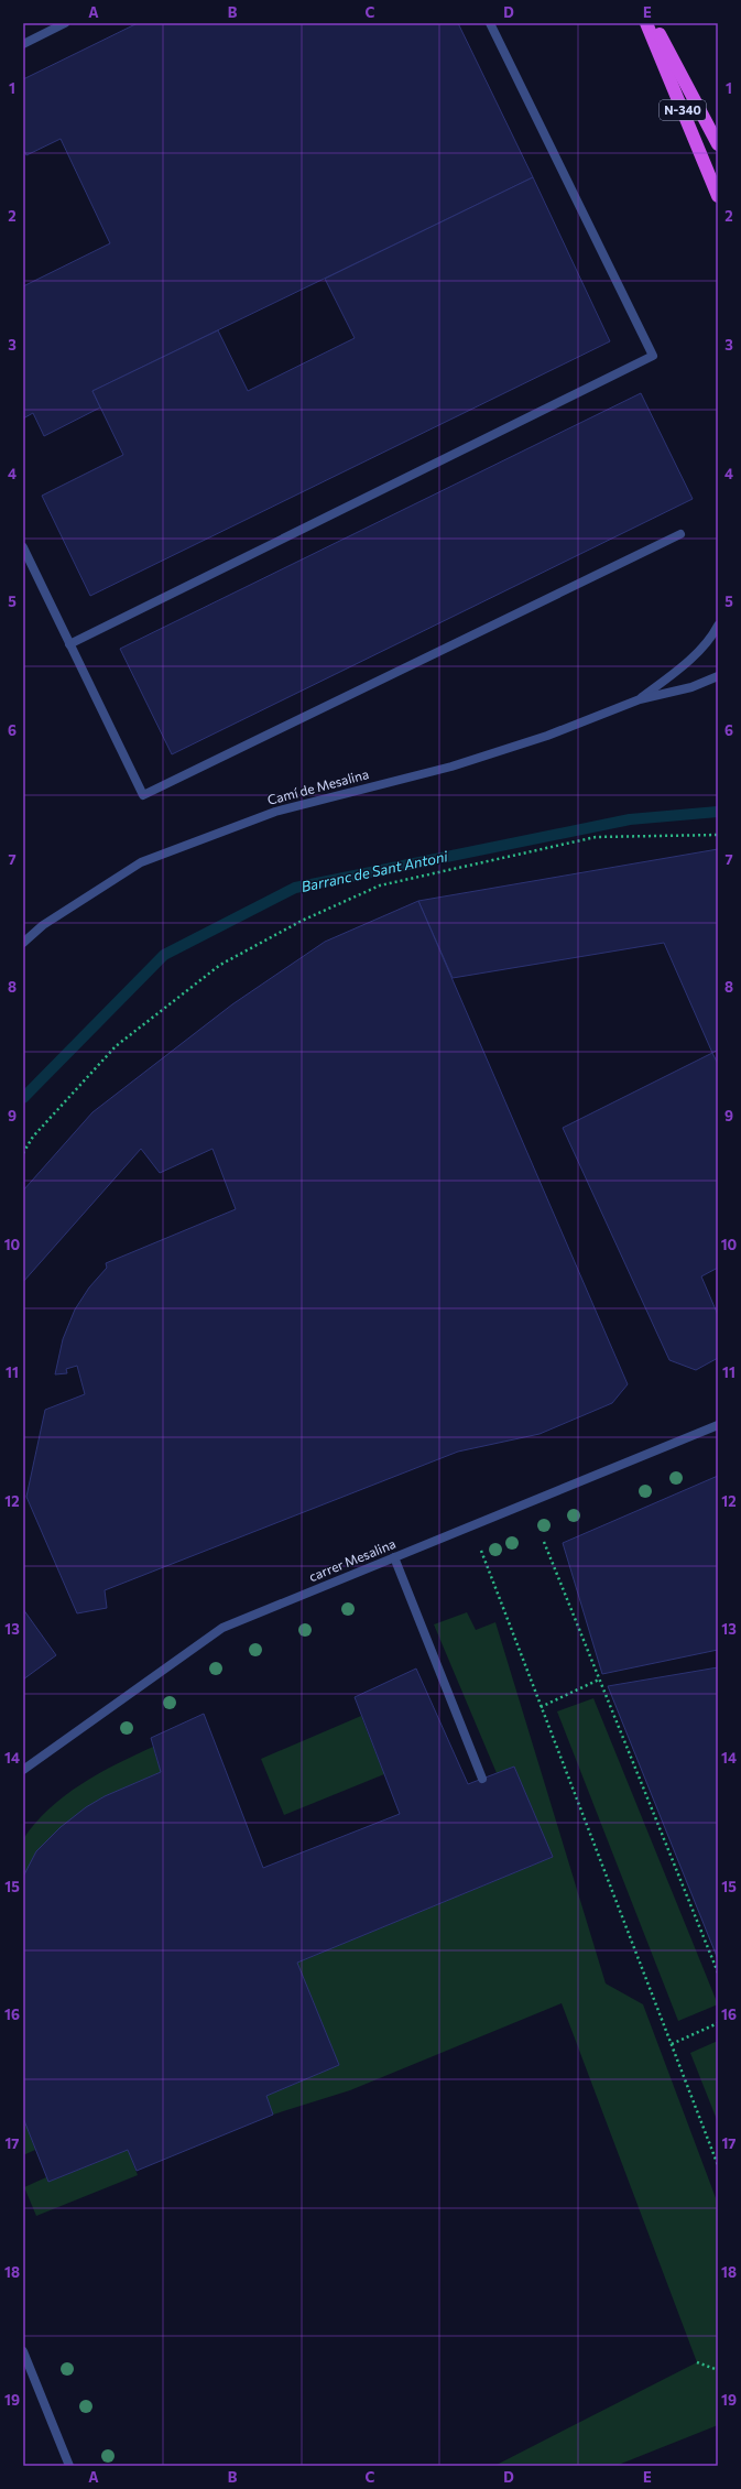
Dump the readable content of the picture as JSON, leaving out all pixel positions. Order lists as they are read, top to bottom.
{
  "streets": {
    "highway": ["N-340"],
    "street": ["Camí de Mesalina", "carrer Mesalina"]
  },
  "water": ["Barranc de Sant Antoni"],
  "grid": {
    "columns": [
      "A",
      "B",
      "C",
      "D",
      "E"
    ],
    "rows": [
      "1",
      "2",
      "3",
      "4",
      "5",
      "6",
      "7",
      "8",
      "9",
      "10",
      "11",
      "12",
      "13",
      "14",
      "15",
      "16",
      "17",
      "18",
      "19"
    ]
  }
}
